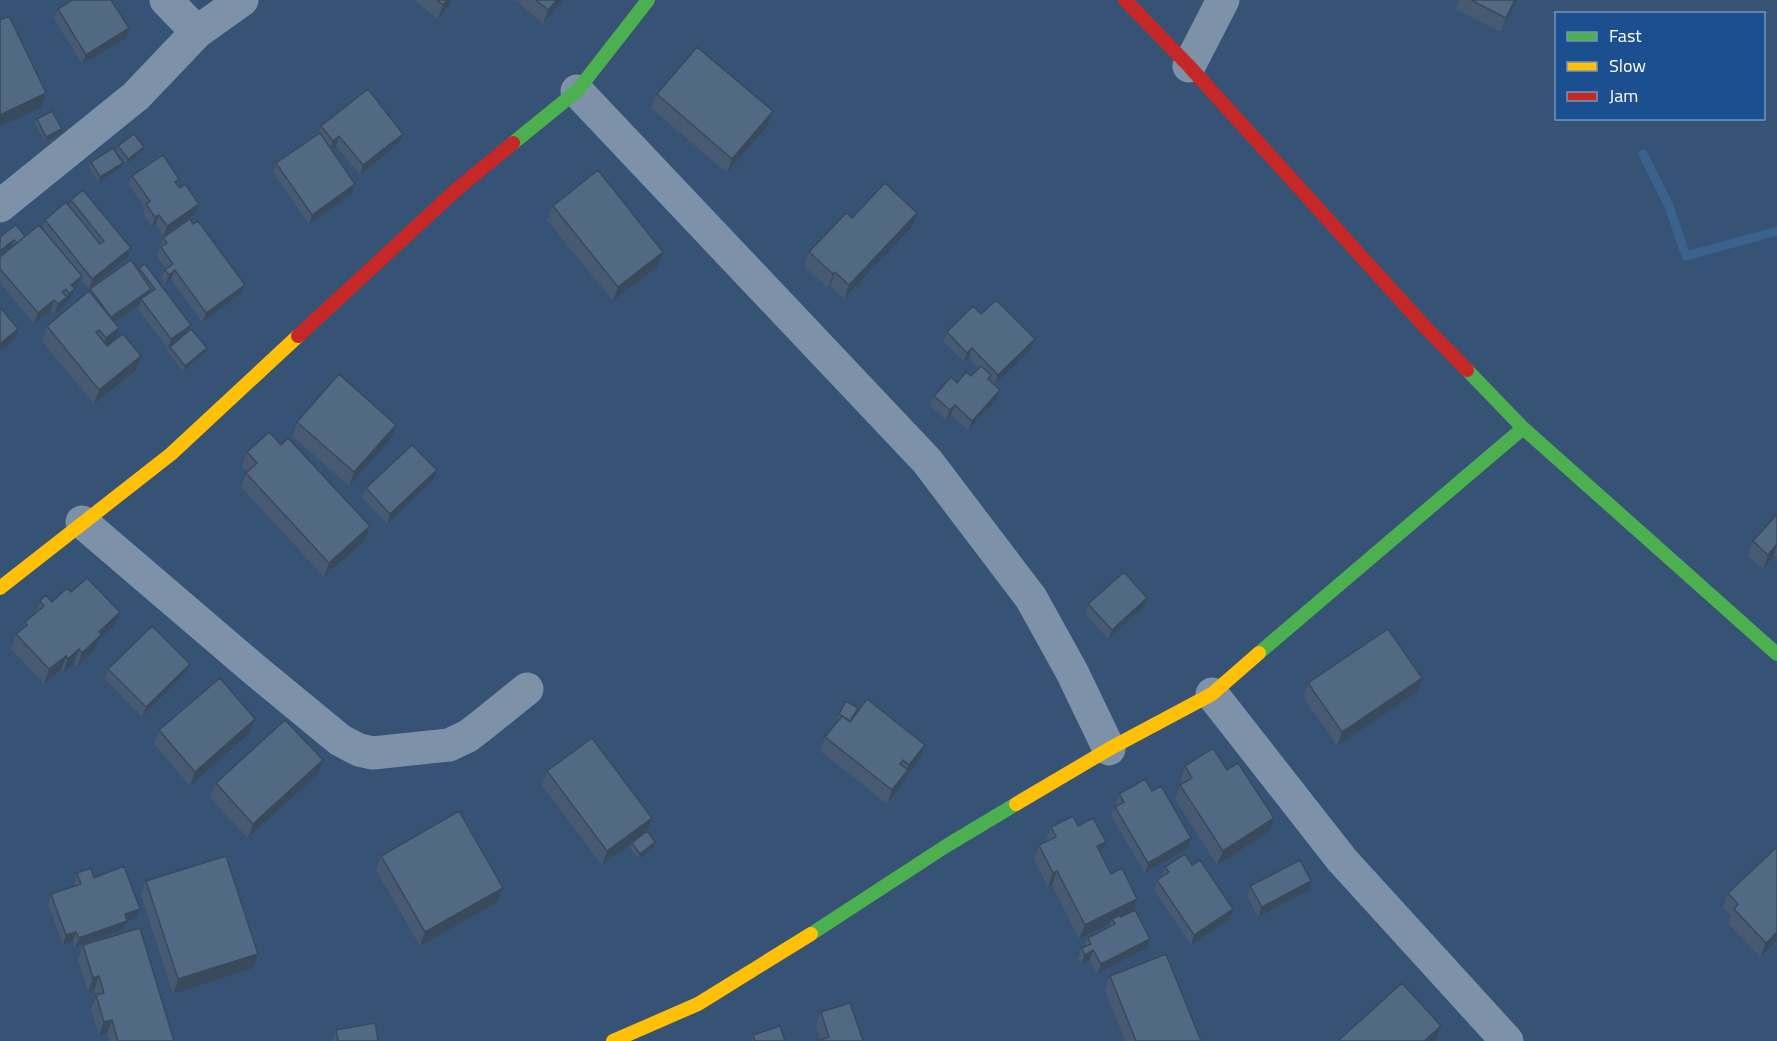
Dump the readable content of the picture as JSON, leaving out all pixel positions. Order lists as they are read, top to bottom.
{
  "legend": ["Fast", "Slow", "Jam"]
}
